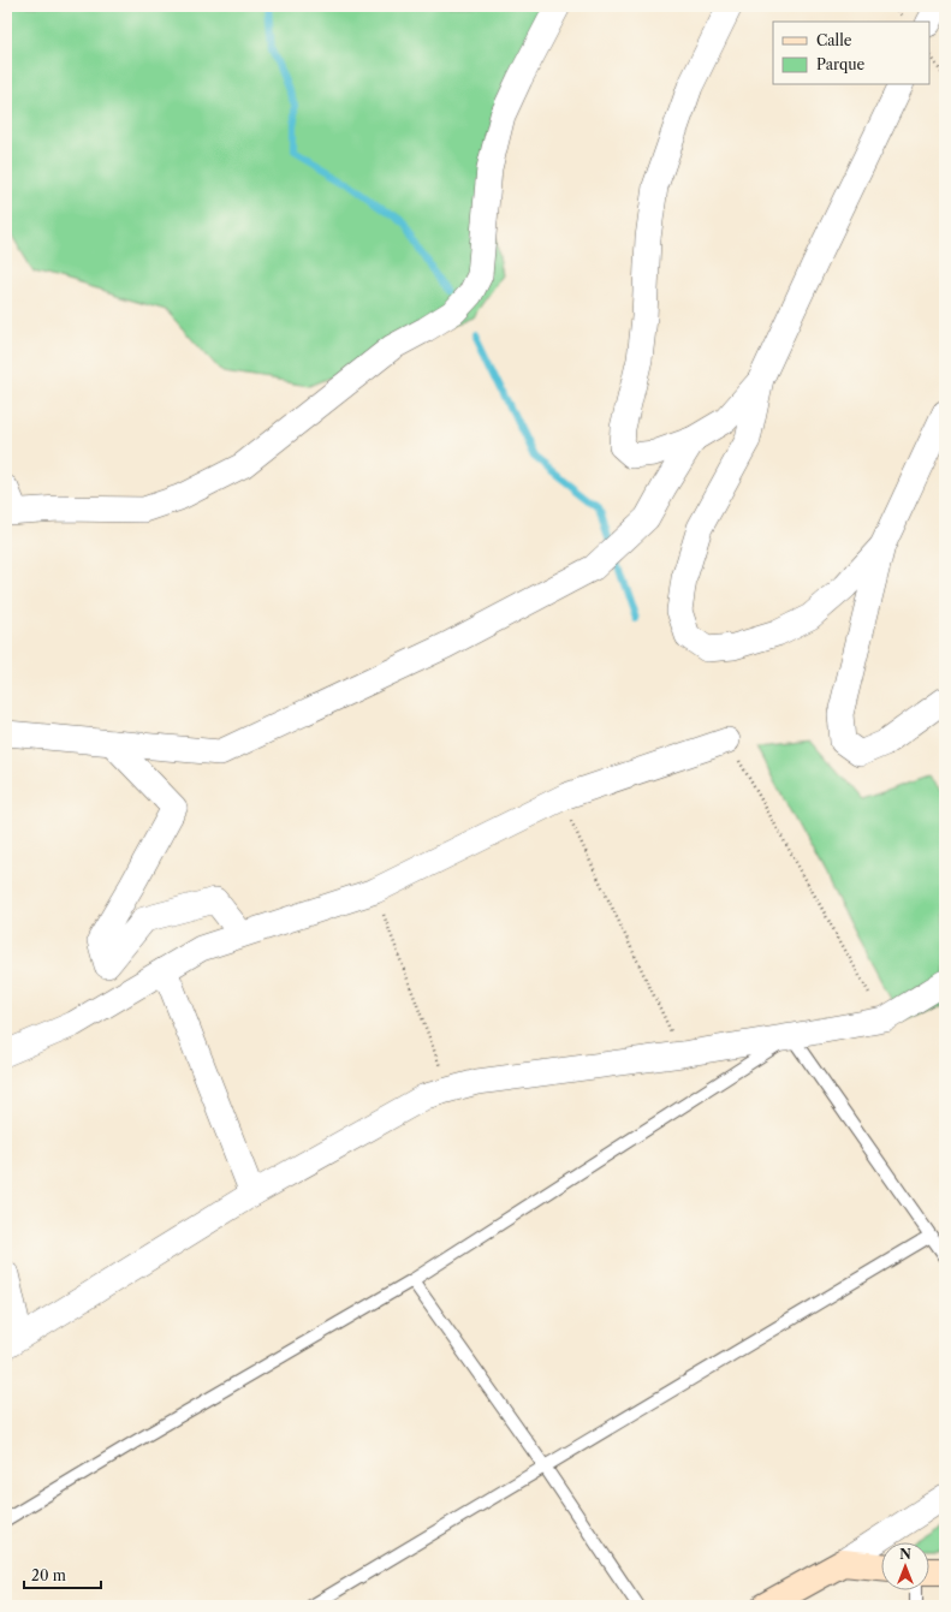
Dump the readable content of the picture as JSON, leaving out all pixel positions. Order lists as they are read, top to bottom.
{
  "legend": ["Calle", "Parque"],
  "scale_bar": "20 m",
  "north": "top"
}
